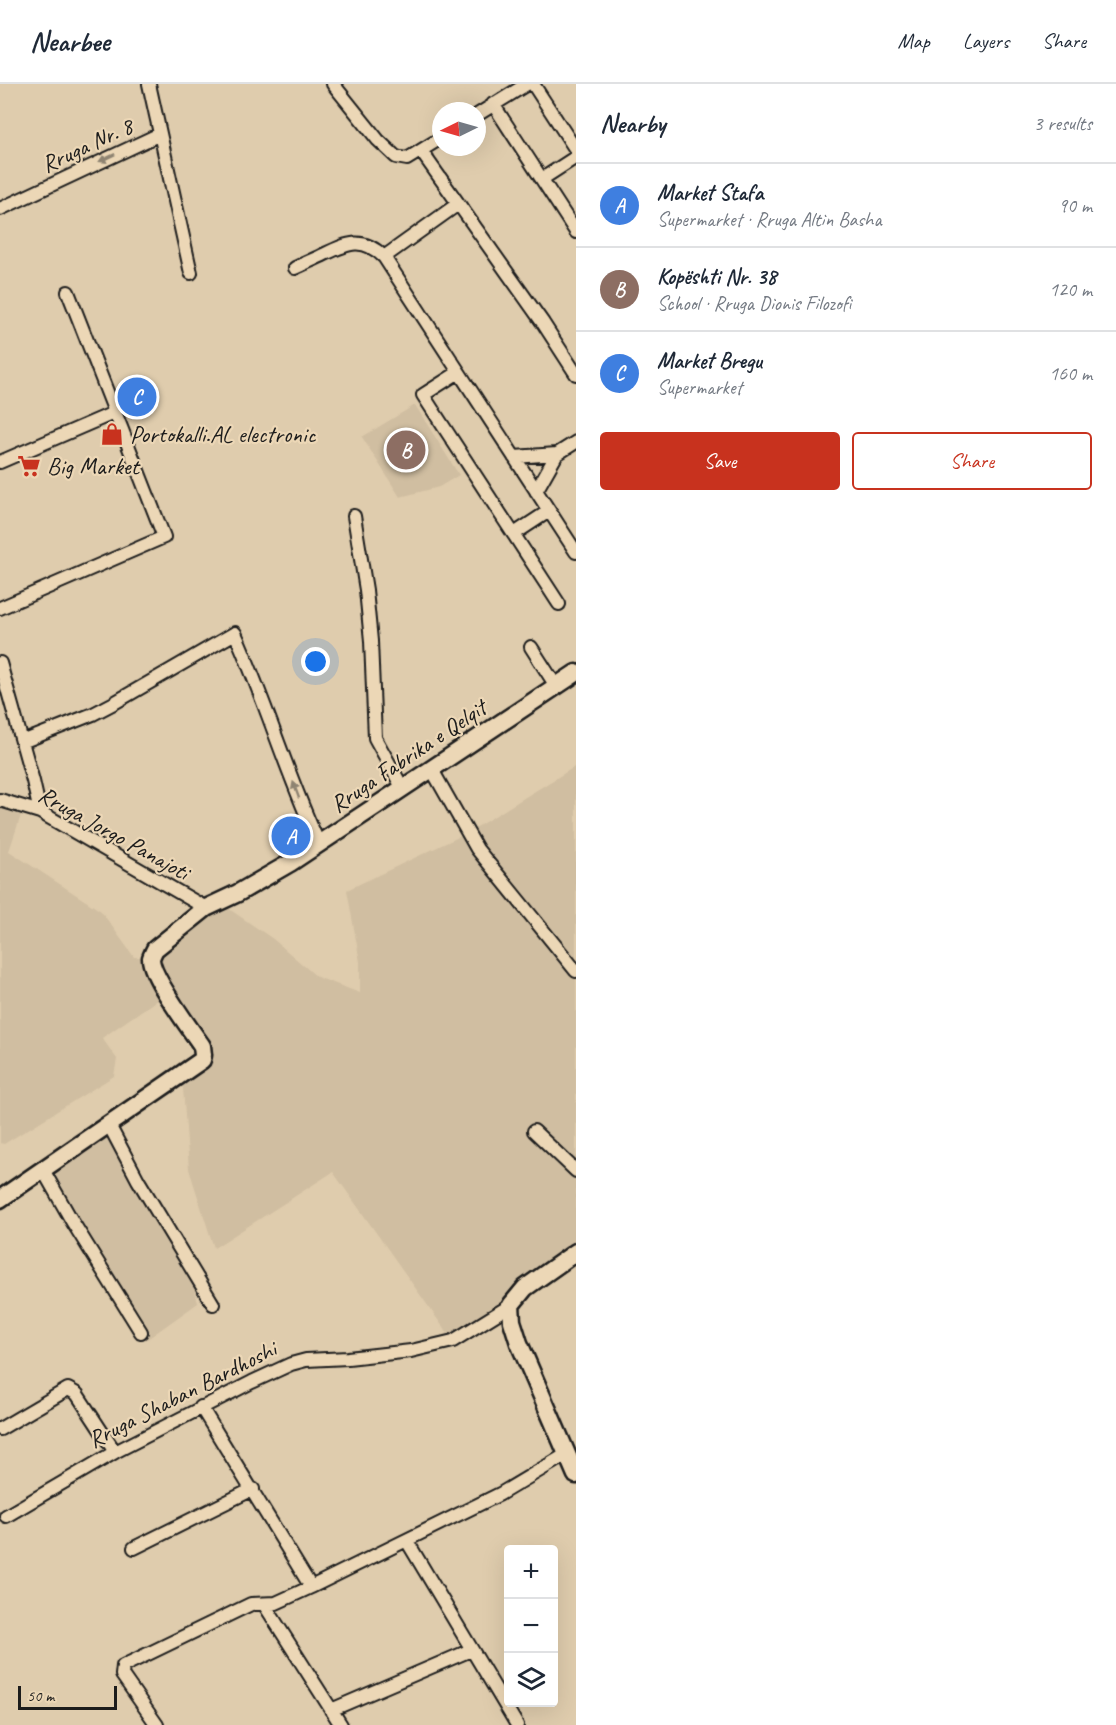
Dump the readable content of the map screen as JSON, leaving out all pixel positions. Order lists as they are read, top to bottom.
{
  "streets": {
    "street": [
      "Rruga Nr. 8",
      "Rruga Fabrika e Qelqit",
      "Rruga Jorgo Panajoti",
      "Rruga Shaban Bardhoshi"
    ]
  },
  "crossings": [
    ["Rruga Fabrika e Qelqit", "Rruga Jorgo Panajoti"]
  ],
  "one_way": ["Rruga Nr. 8"],
  "places": {
    "shop": ["Portokalli.AL electronic"],
    "supermarket": ["Big Market"]
  },
  "scale_bar": "50 m",
  "north": "left",
  "page": {
    "header": "Nearbee",
    "nav": ["Map", "Layers", "Share"],
    "heading": ["Nearby", "3 results"],
    "list": [
      {
        "mark": "A",
        "name": "Market Stafa",
        "note": "Supermarket · Rruga Altin Basha",
        "value": "90 m"
      },
      {
        "mark": "B",
        "name": "Kopështi Nr. 38",
        "note": "School · Rruga Dionis Filozofi",
        "value": "120 m"
      },
      {
        "mark": "C",
        "name": "Market Bregu",
        "note": "Supermarket",
        "value": "160 m"
      }
    ],
    "pins": ["C", "B", "A"],
    "buttons": ["Save", "Share"],
    "map_buttons": ["+", "−"],
    "scale": "50 m"
  }
}
